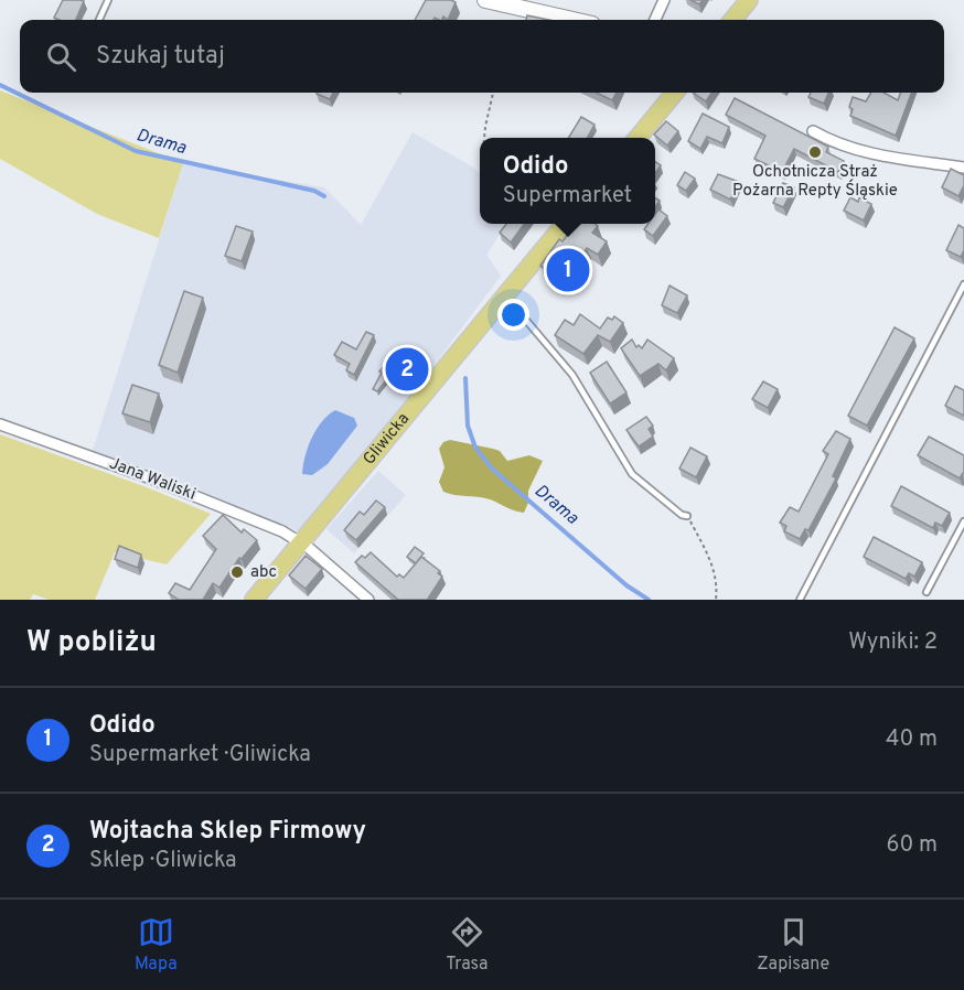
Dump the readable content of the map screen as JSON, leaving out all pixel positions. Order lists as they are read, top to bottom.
{
  "streets": {
    "main road": ["Gliwicka"],
    "street": ["Jana Waliski"]
  },
  "crossings": [
    ["Gliwicka", "Jana Waliski"]
  ],
  "water": ["Drama"],
  "places": ["Ochotnicza Straż Pożarna Repty Śląskie", "abc"],
  "page": {
    "search": "Szukaj tutaj",
    "popup": ["Odido", "Supermarket"],
    "pins": ["1", "2"],
    "heading": ["W pobliżu", "Wyniki: 2"],
    "list": [
      {
        "mark": "1",
        "name": "Odido",
        "note": "Supermarket · Gliwicka",
        "value": "40 m"
      },
      {
        "mark": "2",
        "name": "Wojtacha Sklep Firmowy",
        "note": "Sklep · Gliwicka",
        "value": "60 m"
      }
    ],
    "nav": ["Mapa", "Trasa", "Zapisane"]
  }
}
